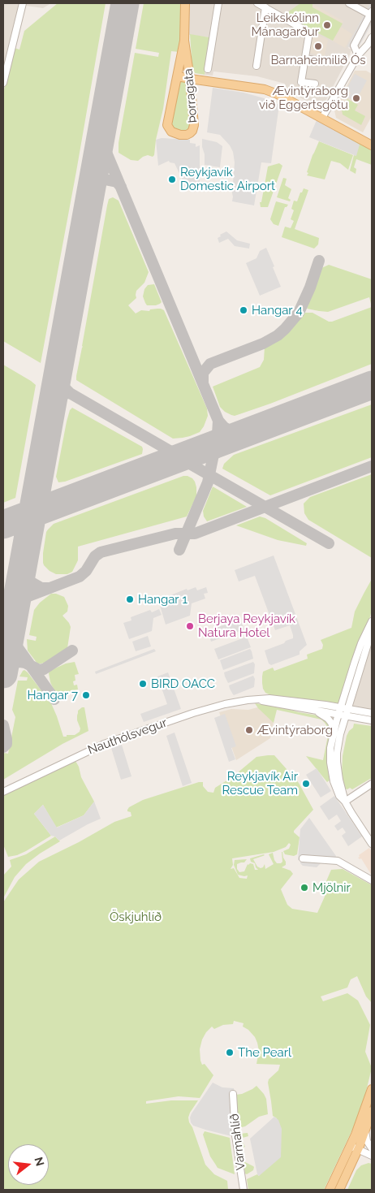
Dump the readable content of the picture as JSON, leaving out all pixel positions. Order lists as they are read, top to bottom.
{
  "streets": {
    "main road": ["Þorragata"],
    "street": ["Nauthólsvegur", "Varmahlíð"]
  },
  "parks": ["Öskjuhlíð"],
  "places": [
    "Leikskólinn Mánagarður",
    "Barnaheimilið Ós",
    "Ævintýraborg við Eggertsgötu",
    "Reykjavík Domestic Airport",
    "Hangar 4",
    "Hangar 1",
    "Berjaya Reykjavík Natura Hotel",
    "BIRD OACC",
    "Hangar 7",
    "Ævintýraborg",
    "Reykjavík Air Rescue Team",
    "Mjölnir",
    "The Pearl"
  ],
  "north": "right"
}
